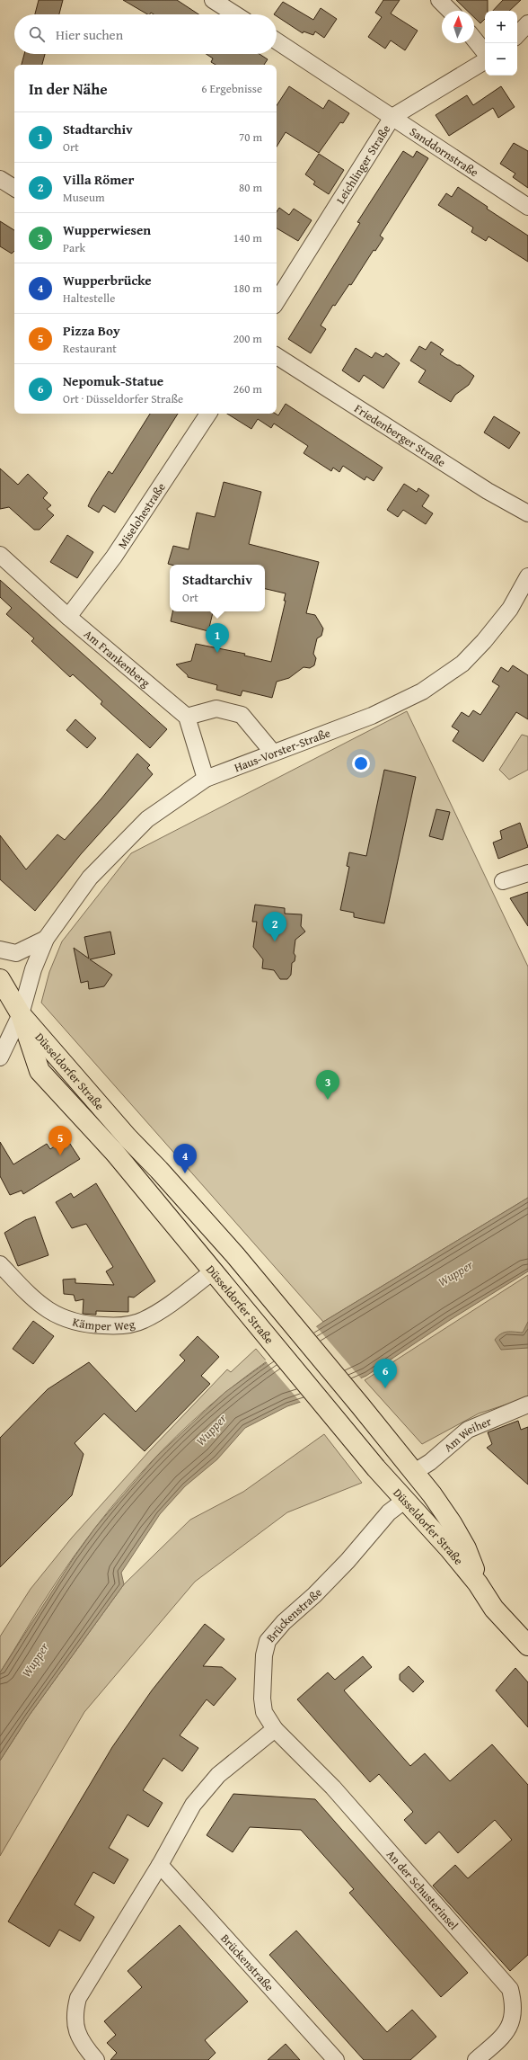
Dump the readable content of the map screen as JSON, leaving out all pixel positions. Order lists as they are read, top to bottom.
{
  "streets": {
    "main road": ["Düsseldorfer Straße"],
    "street": [
      "Sanddornstraße",
      "Leichlinger Straße",
      "Friedenberger Straße",
      "Miselohestraße",
      "Am Frankenberg",
      "Haus-Vorster-Straße",
      "Kämper Weg",
      "Am Weiher",
      "Brückenstraße",
      "An der Schusterinsel"
    ]
  },
  "crossings": [
    ["Sanddornstraße", "Leichlinger Straße"],
    ["Miselohestraße", "Am Frankenberg"],
    ["Haus-Vorster-Straße", "Düsseldorfer Straße"],
    ["Düsseldorfer Straße", "Kämper Weg"],
    ["Düsseldorfer Straße", "Am Weiher"],
    ["Düsseldorfer Straße", "Brückenstraße"],
    ["Brückenstraße", "An der Schusterinsel"]
  ],
  "water": ["Wupper"],
  "north": "top",
  "page": {
    "map_buttons": ["+", "−"],
    "search": "Hier suchen",
    "heading": ["In der Nähe", "6 Ergebnisse"],
    "list": [
      {
        "mark": "1",
        "name": "Stadtarchiv",
        "note": "Ort",
        "value": "70 m"
      },
      {
        "mark": "2",
        "name": "Villa Römer",
        "note": "Museum",
        "value": "80 m"
      },
      {
        "mark": "3",
        "name": "Wupperwiesen",
        "note": "Park",
        "value": "140 m"
      },
      {
        "mark": "4",
        "name": "Wupperbrücke",
        "note": "Haltestelle",
        "value": "180 m"
      },
      {
        "mark": "5",
        "name": "Pizza Boy",
        "note": "Restaurant",
        "value": "200 m"
      },
      {
        "mark": "6",
        "name": "Nepomuk-Statue",
        "note": "Ort · Düsseldorfer Straße",
        "value": "260 m"
      }
    ],
    "popup": ["Stadtarchiv", "Ort"],
    "pins": [
      "1",
      "2",
      "3",
      "5",
      "4",
      "6"
    ]
  }
}
